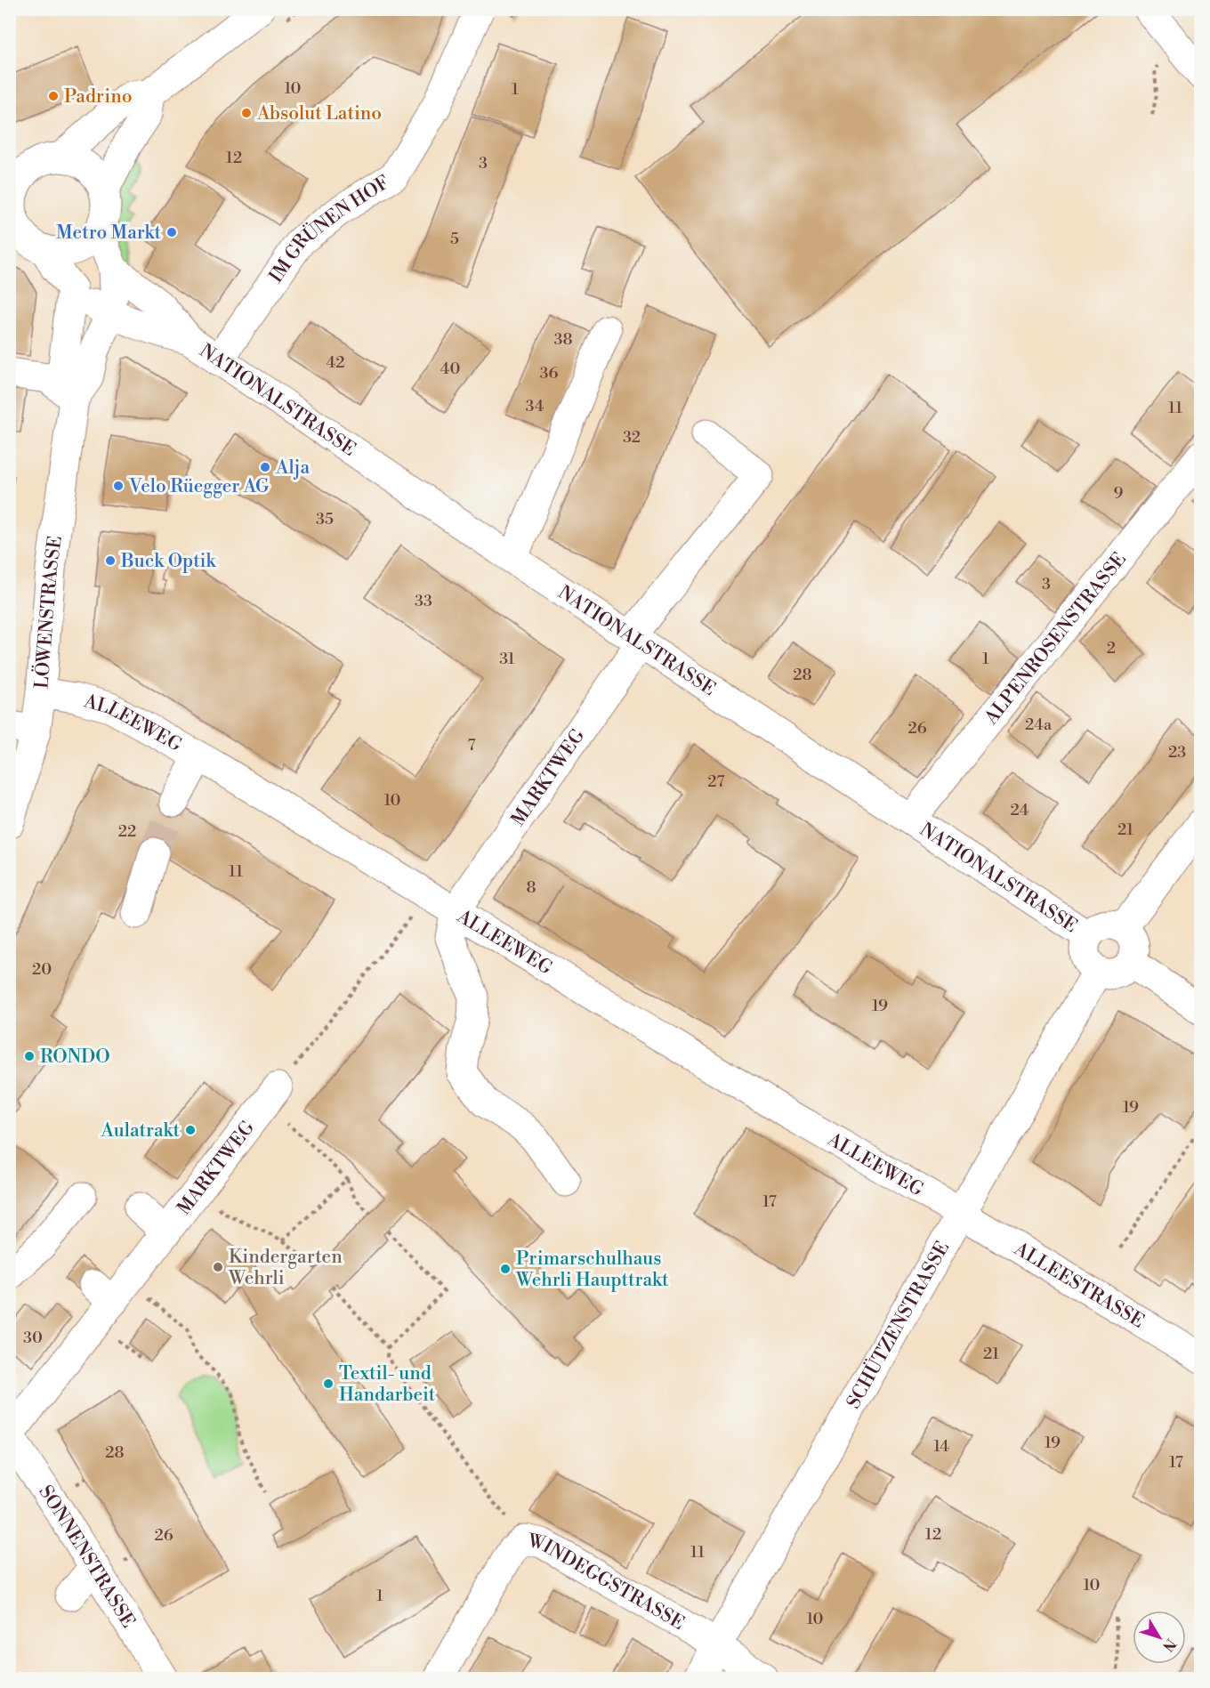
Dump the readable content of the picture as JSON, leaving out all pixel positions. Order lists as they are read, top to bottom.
{
  "streets": {
    "street": [
      "IM GRÜNEN HOF",
      "NATIONALSTRASSE",
      "LÖWENSTRASSE",
      "ALPENROSENSTRASSE",
      "ALLEEWEG",
      "MARKTWEG",
      "ALLEESTRASSE",
      "SCHÜTZENSTRASSE",
      "SONNENSTRASSE",
      "WINDEGGSTRASSE"
    ]
  },
  "crossings": [
    ["IM GRÜNEN HOF", "NATIONALSTRASSE"],
    ["NATIONALSTRASSE", "LÖWENSTRASSE"],
    ["NATIONALSTRASSE", "ALPENROSENSTRASSE"],
    ["NATIONALSTRASSE", "MARKTWEG"],
    ["NATIONALSTRASSE", "SCHÜTZENSTRASSE"],
    ["LÖWENSTRASSE", "ALLEEWEG"],
    ["ALLEEWEG", "MARKTWEG"],
    ["ALLEEWEG", "ALLEESTRASSE"],
    ["ALLEEWEG", "SCHÜTZENSTRASSE"],
    ["MARKTWEG", "SONNENSTRASSE"],
    ["ALLEESTRASSE", "SCHÜTZENSTRASSE"],
    ["SCHÜTZENSTRASSE", "WINDEGGSTRASSE"]
  ],
  "places": [
    "Padrino",
    "Absolut Latino",
    "Metro Markt",
    "Alja",
    "Velo Rüegger AG",
    "Buck Optik",
    "RONDO",
    "Aulatrakt",
    "Kindergarten Wehrli",
    "Primarschulhaus Wehrli Haupttrakt",
    "Textil- und Handarbeit"
  ],
  "house_numbers": [
    "10",
    "1",
    "12",
    "3",
    "5",
    "38",
    "42",
    "40",
    "36",
    "34",
    "11",
    "32",
    "9",
    "35",
    "3",
    "33",
    "2",
    "31",
    "1",
    "28",
    "24a",
    "26",
    "7",
    "23",
    "27",
    "10",
    "24",
    "21",
    "22",
    "11",
    "8",
    "20",
    "19",
    "19",
    "17",
    "30",
    "21",
    "19",
    "14",
    "28",
    "17",
    "12",
    "26",
    "11",
    "10",
    "1",
    "10"
  ],
  "north": "bottom right"
}
